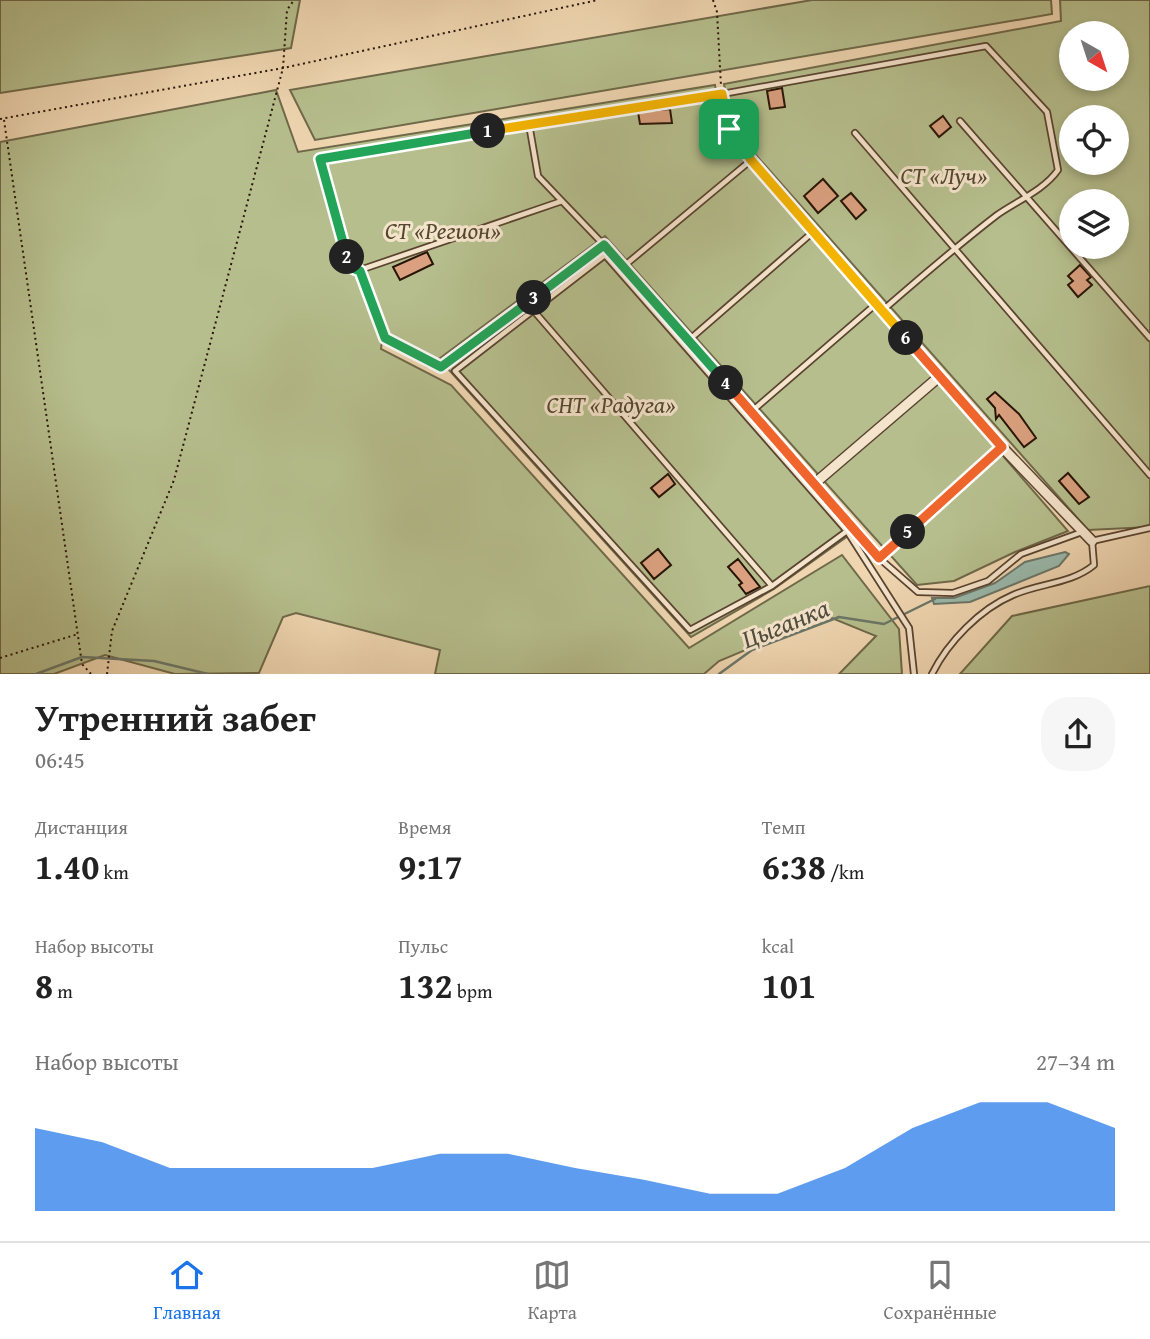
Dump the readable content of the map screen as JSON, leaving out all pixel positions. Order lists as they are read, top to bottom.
{
  "water": ["Цыганка"],
  "parks": ["СТ «Луч»", "СТ «Регион»", "СНТ «Радуга»"],
  "north": "bottom right",
  "page": {
    "pins": [
      "1",
      "2",
      "3",
      "6",
      "4",
      "5"
    ],
    "heading": ["Утренний забег", "06:45"],
    "stats": [
      ["Дистанция", "1.40 km"],
      ["Время", "9:17"],
      ["Темп", "6:38 /km"],
      ["Набор высоты", "8 m"],
      ["Пульс", "132 bpm"],
      ["kcal", "101"]
    ],
    "chart": ["Набор высоты", "27–34 m"],
    "tabs": ["Главная", "Карта", "Сохранённые"]
  }
}
